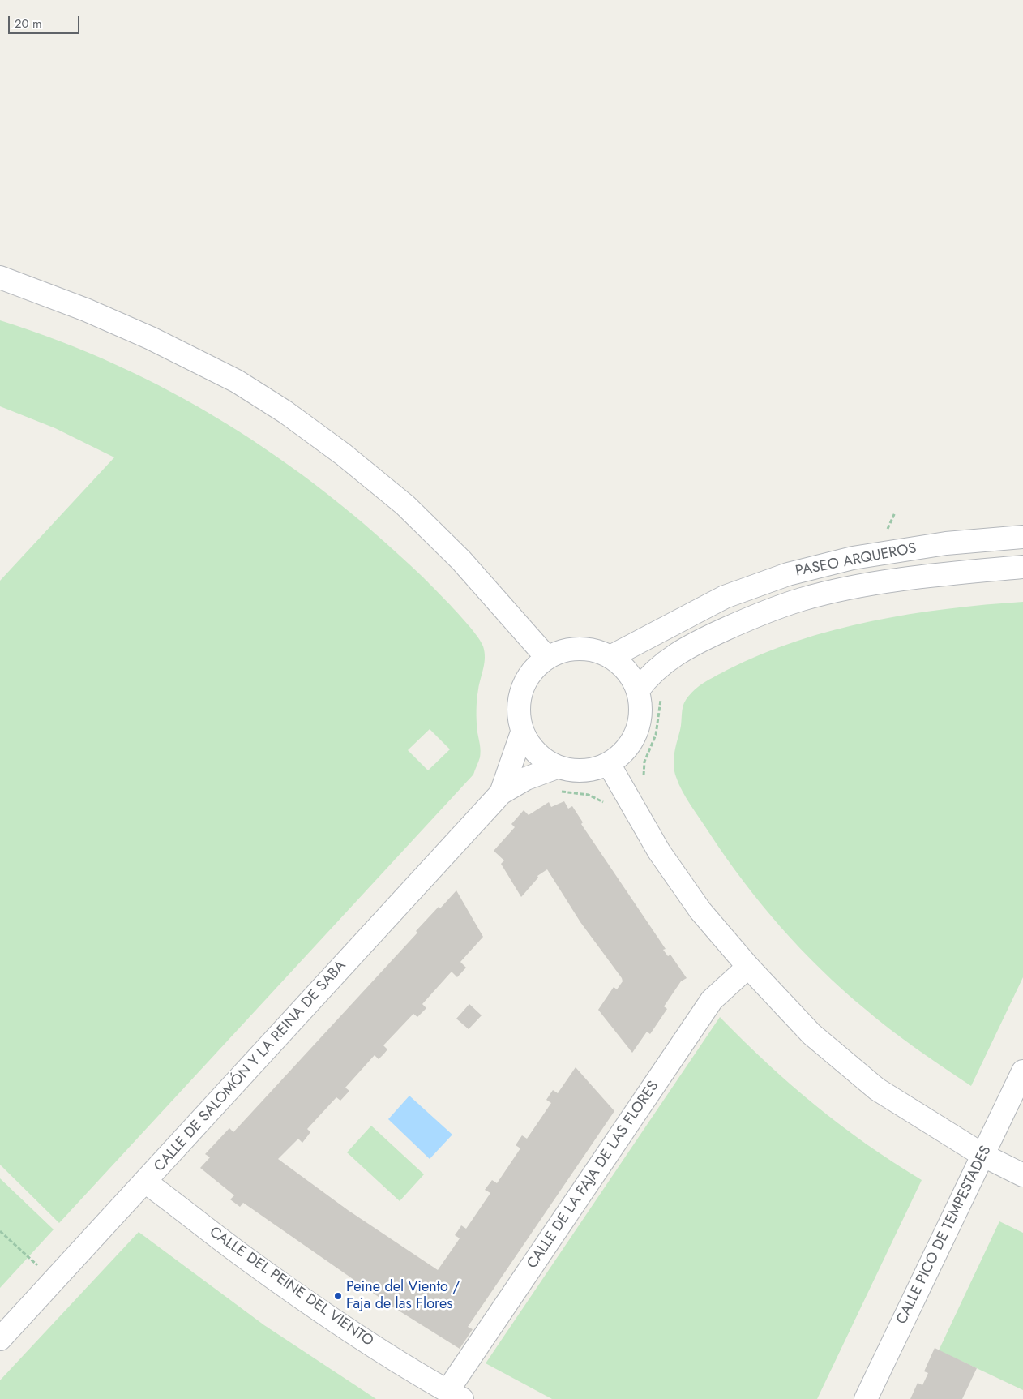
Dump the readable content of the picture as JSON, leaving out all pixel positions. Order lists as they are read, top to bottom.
{
  "streets": {
    "street": [
      "PASEO ARQUEROS",
      "CALLE DE SALOMÓN Y LA REINA DE SABA",
      "CALLE DE LA FAJA DE LAS FLORES",
      "CALLE PICO DE TEMPESTADES",
      "CALLE DEL PEINE DEL VIENTO"
    ]
  },
  "crossings": [
    ["PASEO ARQUEROS", "CALLE DE SALOMÓN Y LA REINA DE SABA"],
    ["CALLE DE SALOMÓN Y LA REINA DE SABA", "CALLE DEL PEINE DEL VIENTO"],
    ["CALLE DE LA FAJA DE LAS FLORES", "CALLE DEL PEINE DEL VIENTO"]
  ],
  "places": ["Peine del Viento / Faja de las Flores"],
  "scale_bar": "20 m"
}
